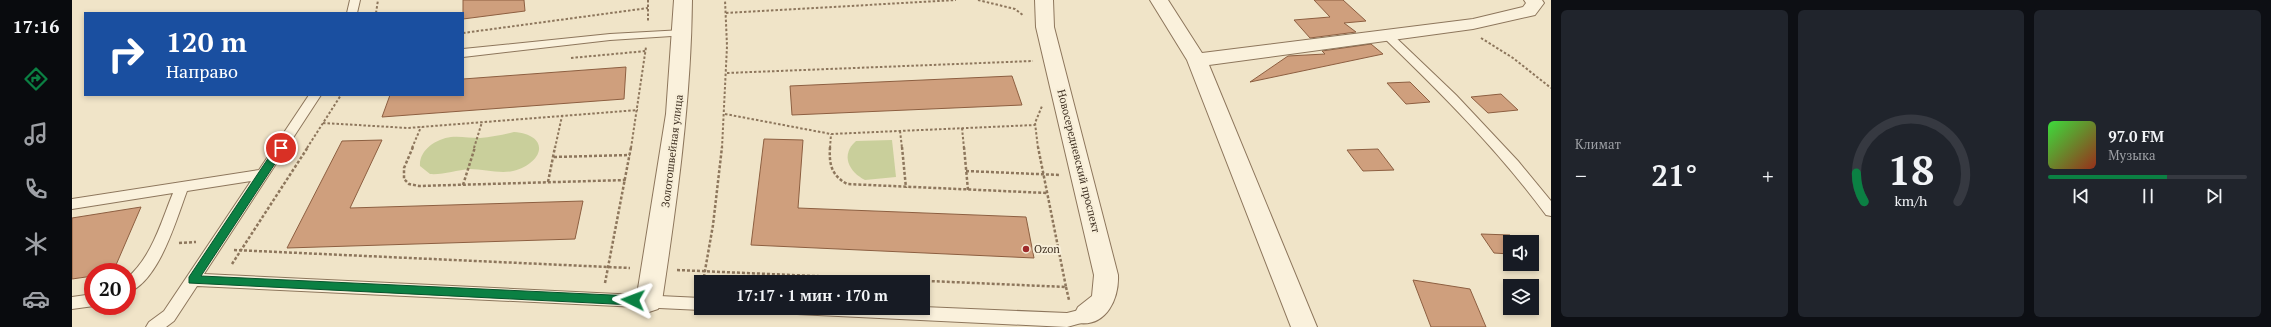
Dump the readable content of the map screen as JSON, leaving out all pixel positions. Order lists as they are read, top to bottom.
{
  "streets": {
    "street": ["Золотошвейная улица", "Новосередневский проспект"]
  },
  "places": ["Ozon"],
  "page": {
    "tabs": "17:16",
    "tile": "Климат",
    "turn": ["120 m", "Направо"],
    "song": ["97.0 FM", "Музыка"],
    "heat": ["−", "21°", "+"],
    "limit": "20",
    "trip": "17:17 · 1 мин · 170 m",
    "gauge": ["18", "km/h"]
  }
}
